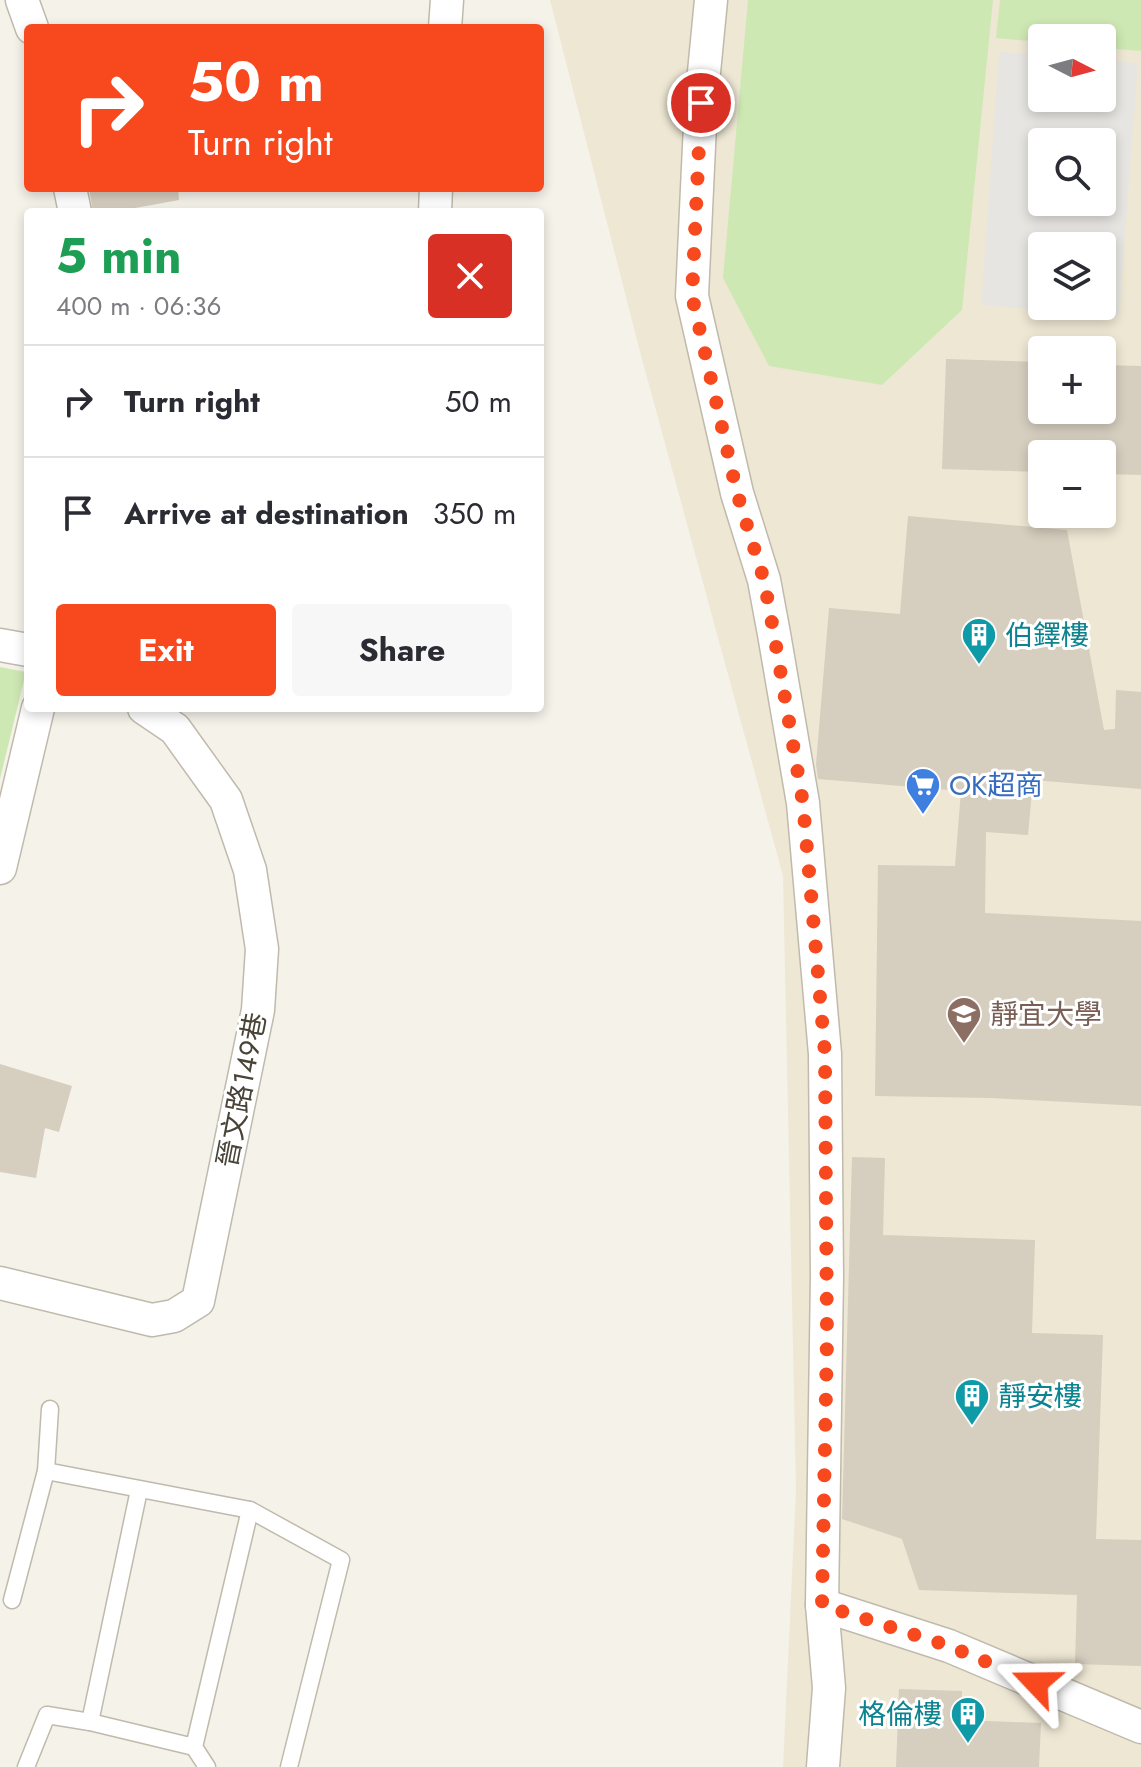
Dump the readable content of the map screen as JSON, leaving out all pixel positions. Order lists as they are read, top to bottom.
{
  "streets": {
    "street": ["晉文路149巷"]
  },
  "places": {
    "building": ["伯鐸樓", "靜安樓", "格倫樓"],
    "supermarket": ["OK超商"],
    "school or university": ["靜宜大學"]
  },
  "north": "right",
  "page": {
    "map_buttons": ["+", "−"],
    "turn": ["50 m", "Turn right"],
    "heading": ["5 min", "400 m · 06:36"],
    "list": [
      {
        "name": "Turn right",
        "value": "50 m"
      },
      {
        "name": "Arrive at destination",
        "value": "350 m"
      }
    ],
    "buttons": ["Exit", "Share"]
  }
}
